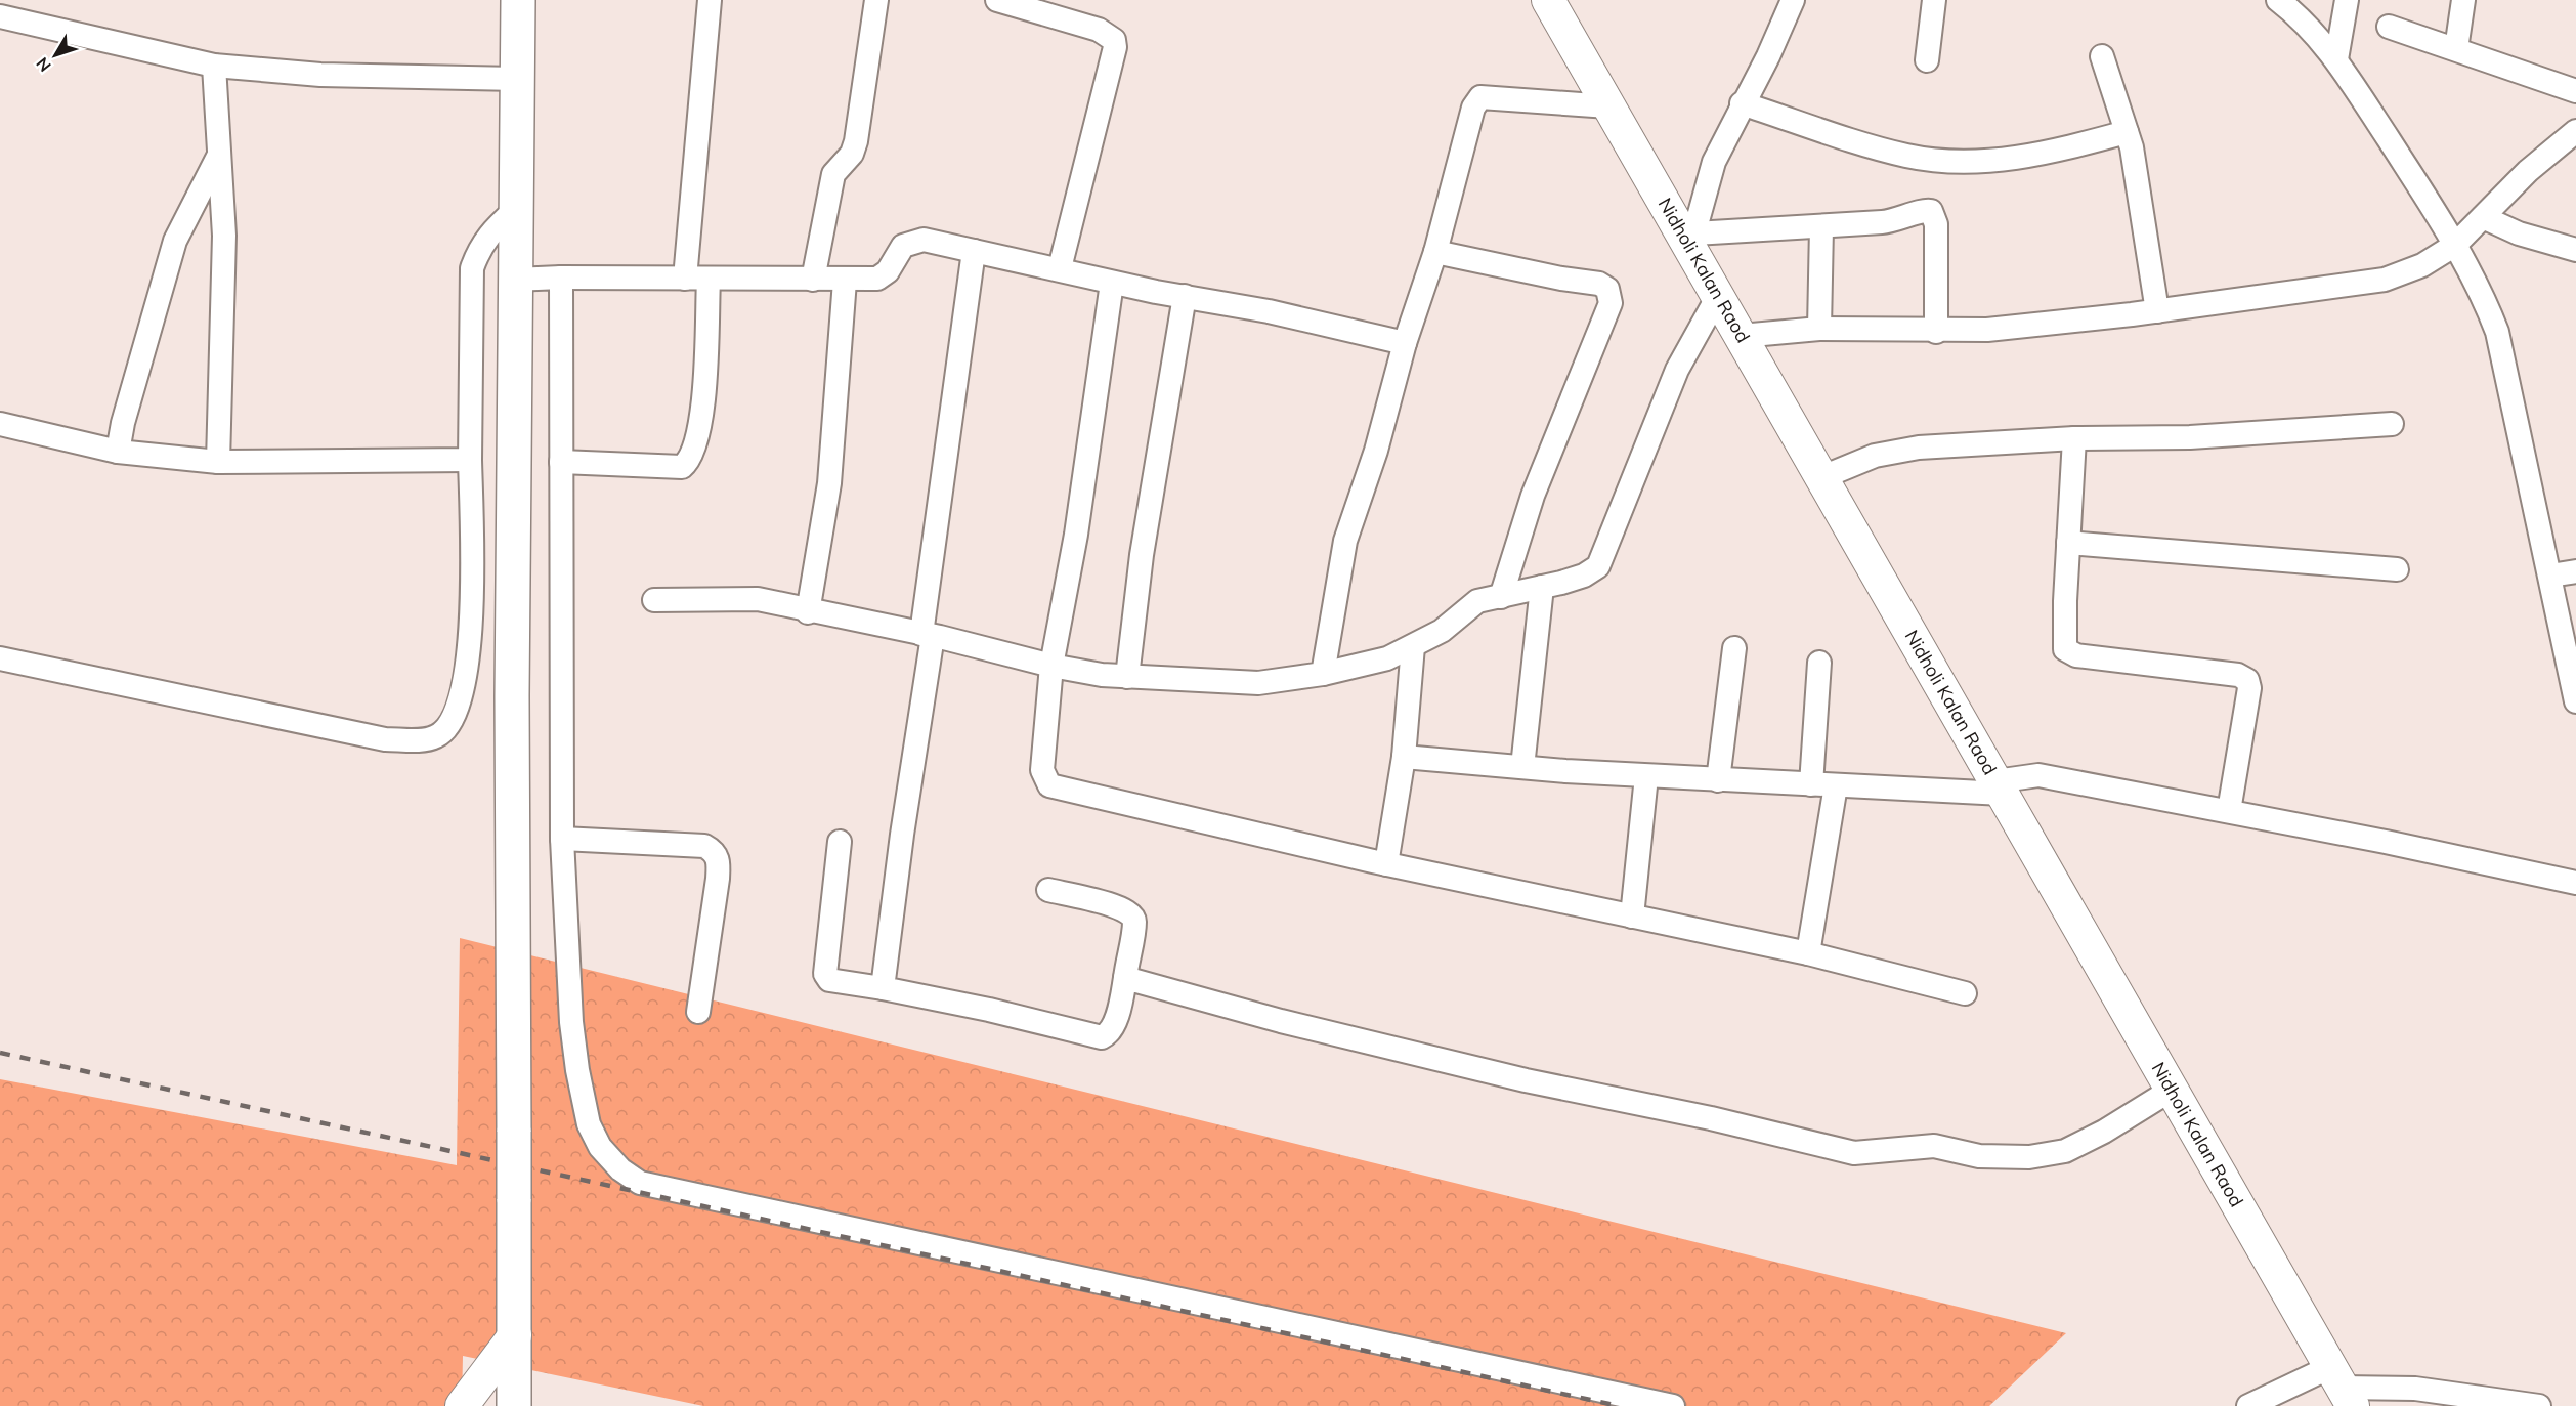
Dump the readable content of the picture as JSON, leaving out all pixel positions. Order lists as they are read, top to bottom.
{
  "streets": {
    "street": ["Nidholi Kalan Raod"]
  },
  "north": "bottom left"
}
